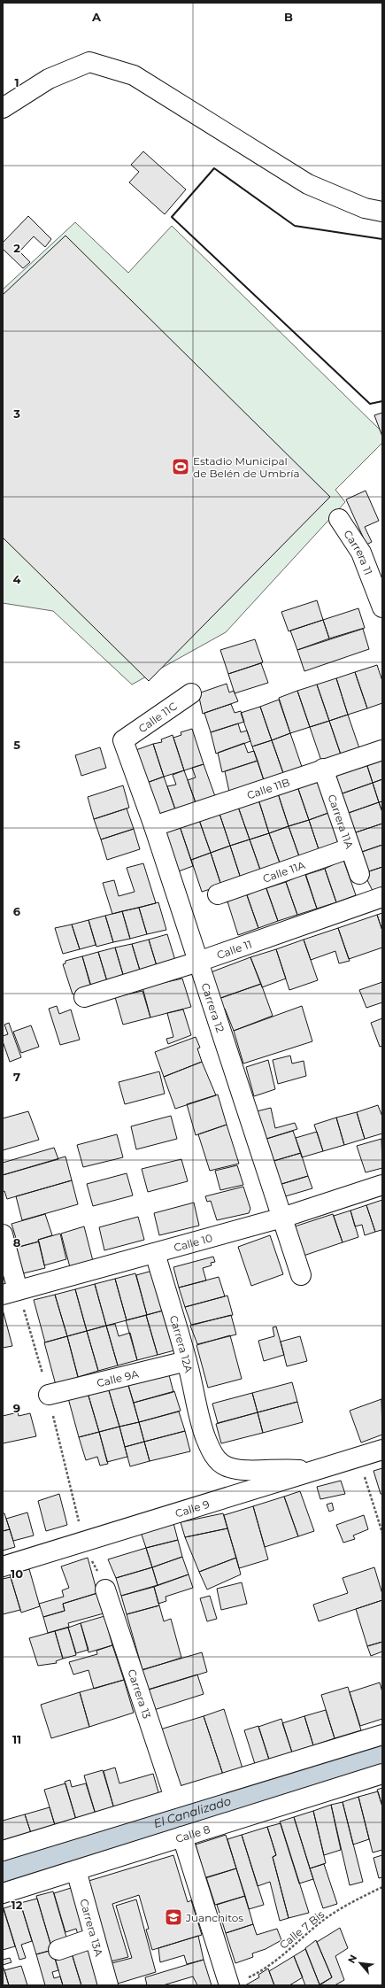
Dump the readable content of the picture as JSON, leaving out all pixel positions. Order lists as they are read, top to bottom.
{
  "streets": {
    "street": [
      "Carrera 11",
      "Calle 11C",
      "Calle 11B",
      "Carrera 11A",
      "Calle 11A",
      "Calle 11",
      "Carrera 12",
      "Calle 10",
      "Carrera 12A",
      "Calle 9A",
      "Calle 9",
      "Carrera 13",
      "Calle 8",
      "Carrera 13A"
    ],
    "path": ["Calle 7 Bis"]
  },
  "crossings": [
    ["Calle 11C", "Carrera 12"],
    ["Calle 11B", "Carrera 11A"],
    ["Calle 11B", "Carrera 12"],
    ["Carrera 11A", "Calle 11A"],
    ["Calle 11", "Carrera 12"],
    ["Carrera 12", "Calle 10"],
    ["Calle 10", "Carrera 12A"],
    ["Carrera 12A", "Calle 9A"],
    ["Carrera 12A", "Calle 9"],
    ["Calle 8", "Carrera 13A"]
  ],
  "water": ["El Canalizado"],
  "places": {
    "sports": ["Estadio Municipal de Belén de Umbría"],
    "school or university": ["Juanchitos"]
  },
  "north": "top left",
  "grid": {
    "columns": ["A", "B"],
    "rows": [
      "1",
      "2",
      "3",
      "4",
      "5",
      "6",
      "7",
      "8",
      "9",
      "10",
      "11",
      "12"
    ]
  }
}
